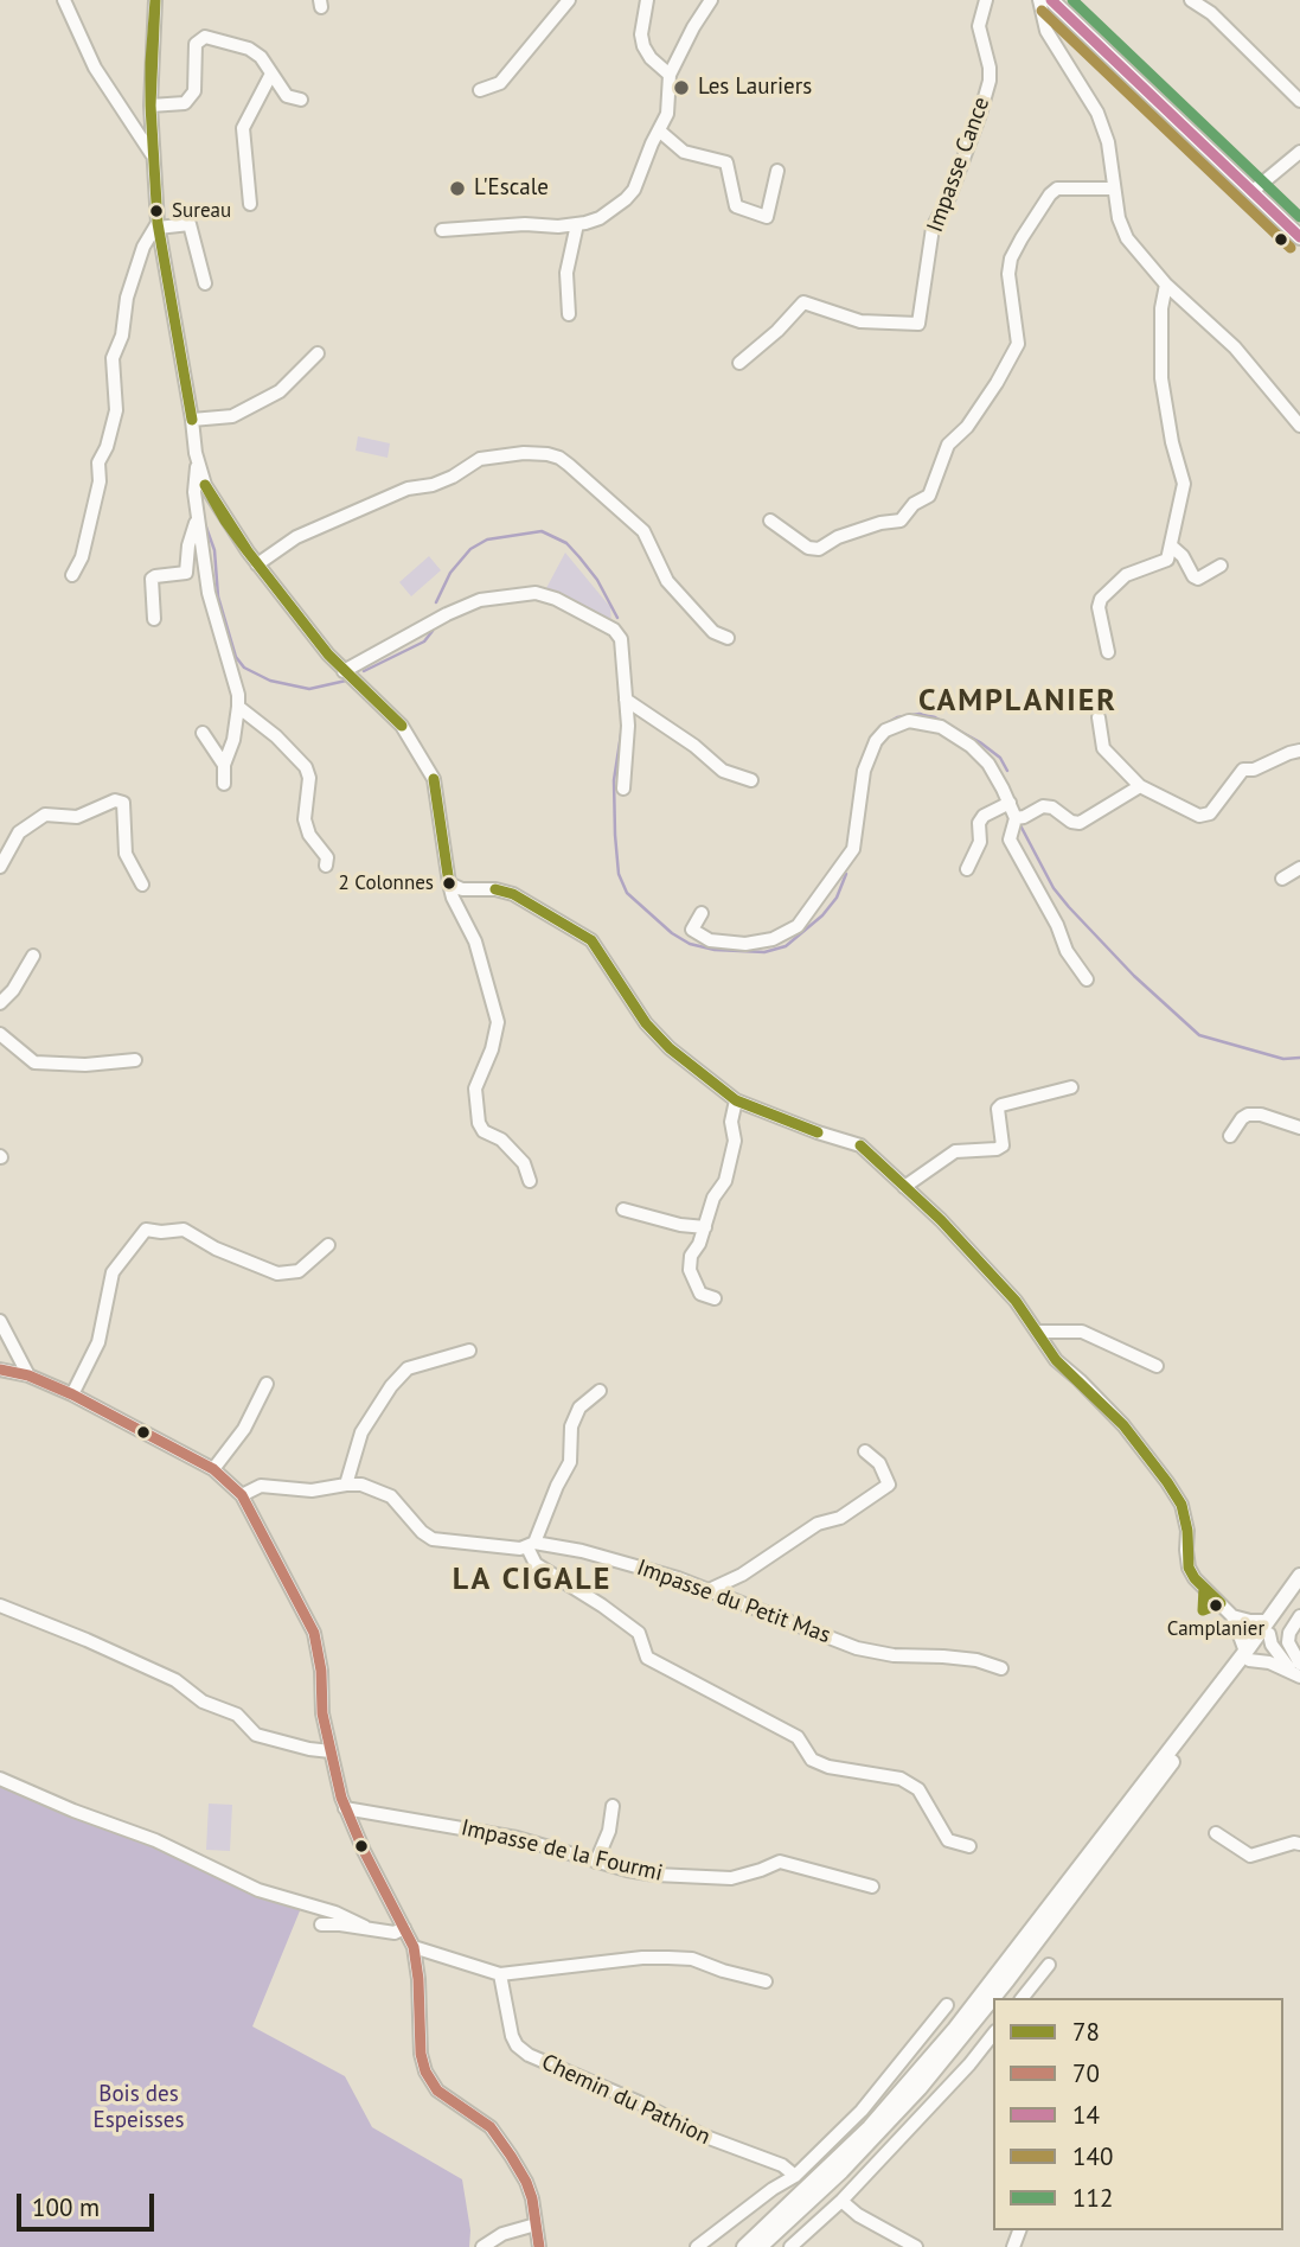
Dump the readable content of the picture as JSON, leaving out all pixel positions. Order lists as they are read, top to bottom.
{
  "streets": {
    "street": [
      "Impasse Cance",
      "Impasse du Petit Mas",
      "Impasse de la Fourmi",
      "Chemin du Pathion"
    ]
  },
  "districts": ["CAMPLANIER", "LA CIGALE"],
  "parks": ["Bois des Espeisses"],
  "places": [
    "Les Lauriers",
    "L'Escale",
    "Sureau",
    "2 Colonnes",
    "Camplanier"
  ],
  "lines": [
    "transit line 78",
    "transit line 14",
    "transit line 112",
    "transit line 140",
    "transit line 70"
  ],
  "legend": [
    "78",
    "70",
    "14",
    "140",
    "112"
  ],
  "scale_bar": "100 m"
}
